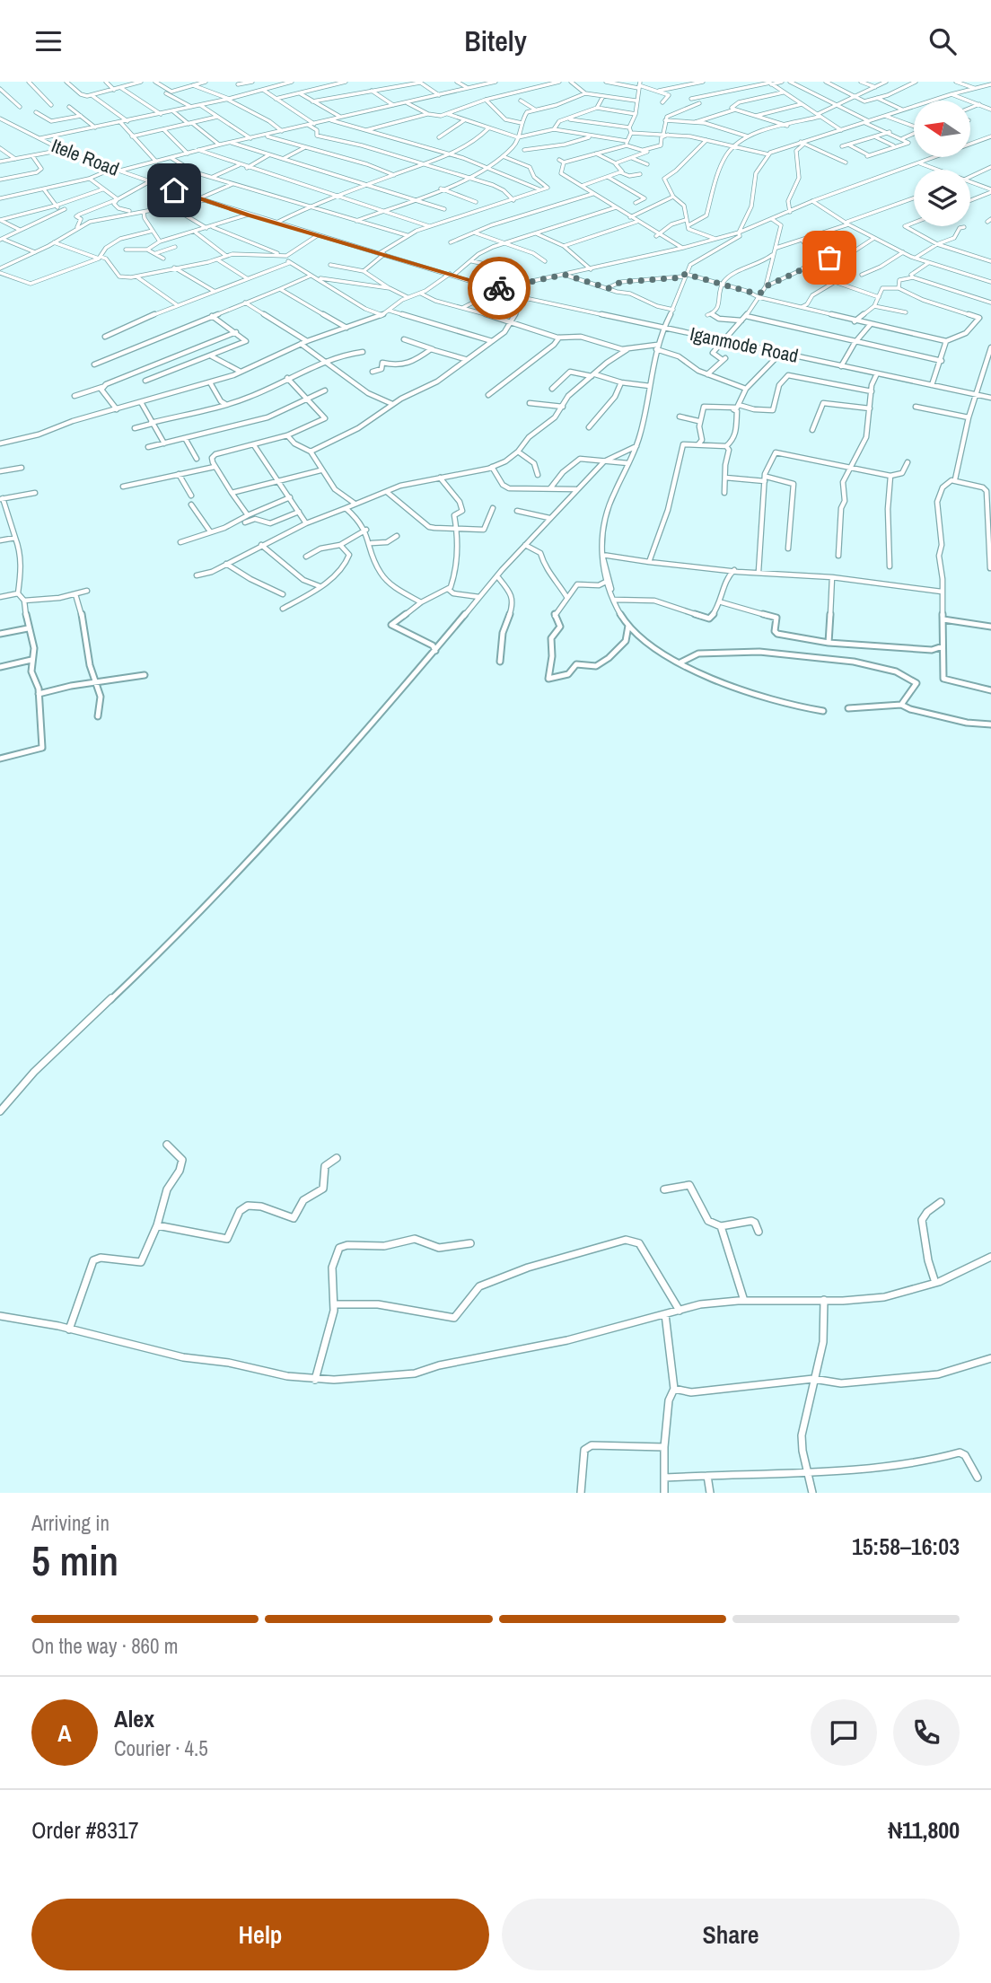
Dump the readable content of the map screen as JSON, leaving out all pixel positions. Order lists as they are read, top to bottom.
{
  "streets": {
    "street": ["Itele Road", "Iganmode Road"]
  },
  "crossings": [
    ["Itele Road", "Iganmode Road"]
  ],
  "north": "left",
  "page": {
    "header": "Bitely",
    "heading": ["5 min", "Arriving in", "15:58–16:03"],
    "panel": [
      "Alex",
      "Courier · 4.5",
      "Order #8317",
      "₦11,800"
    ],
    "bar": "On the way · 860 m",
    "round": "A",
    "buttons": ["Help", "Share"]
  }
}
